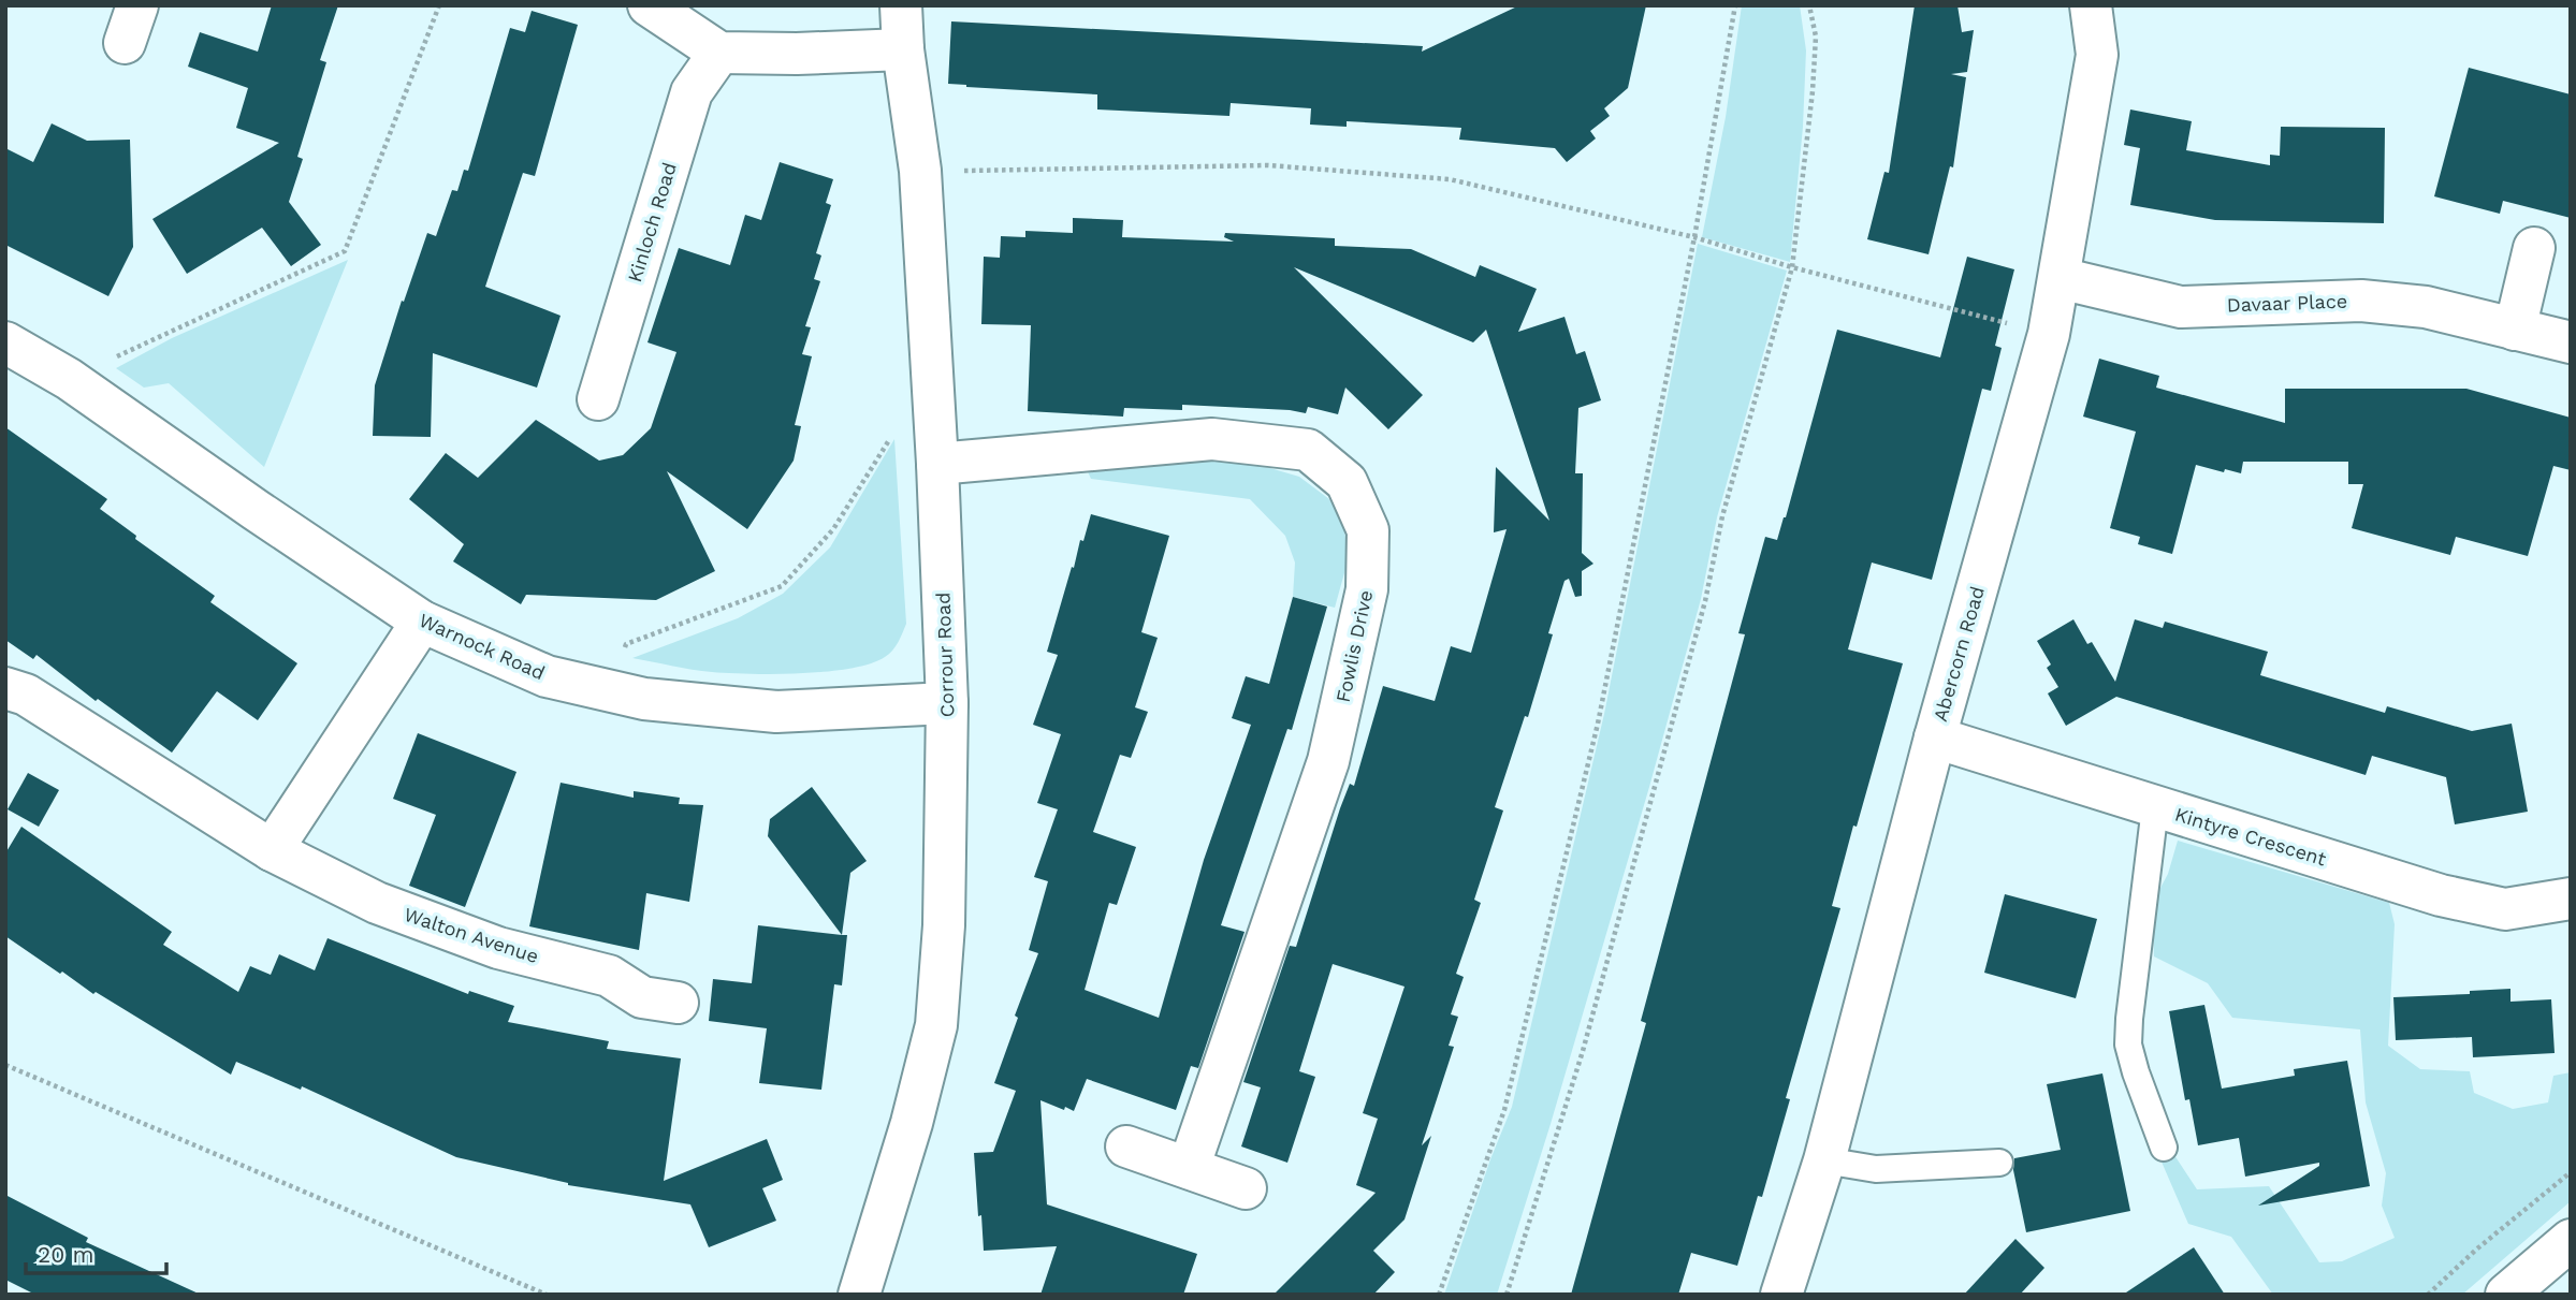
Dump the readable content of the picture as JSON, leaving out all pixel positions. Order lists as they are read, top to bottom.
{
  "streets": {
    "street": [
      "Kinloch Road",
      "Davaar Place",
      "Warnock Road",
      "Fowlis Drive",
      "Abercorn Road",
      "Corrour Road",
      "Kintyre Crescent",
      "Walton Avenue"
    ]
  },
  "crossings": [
    ["Davaar Place", "Abercorn Road"],
    ["Warnock Road", "Corrour Road"],
    ["Fowlis Drive", "Corrour Road"],
    ["Abercorn Road", "Kintyre Crescent"]
  ],
  "scale_bar": "20 m"
}
